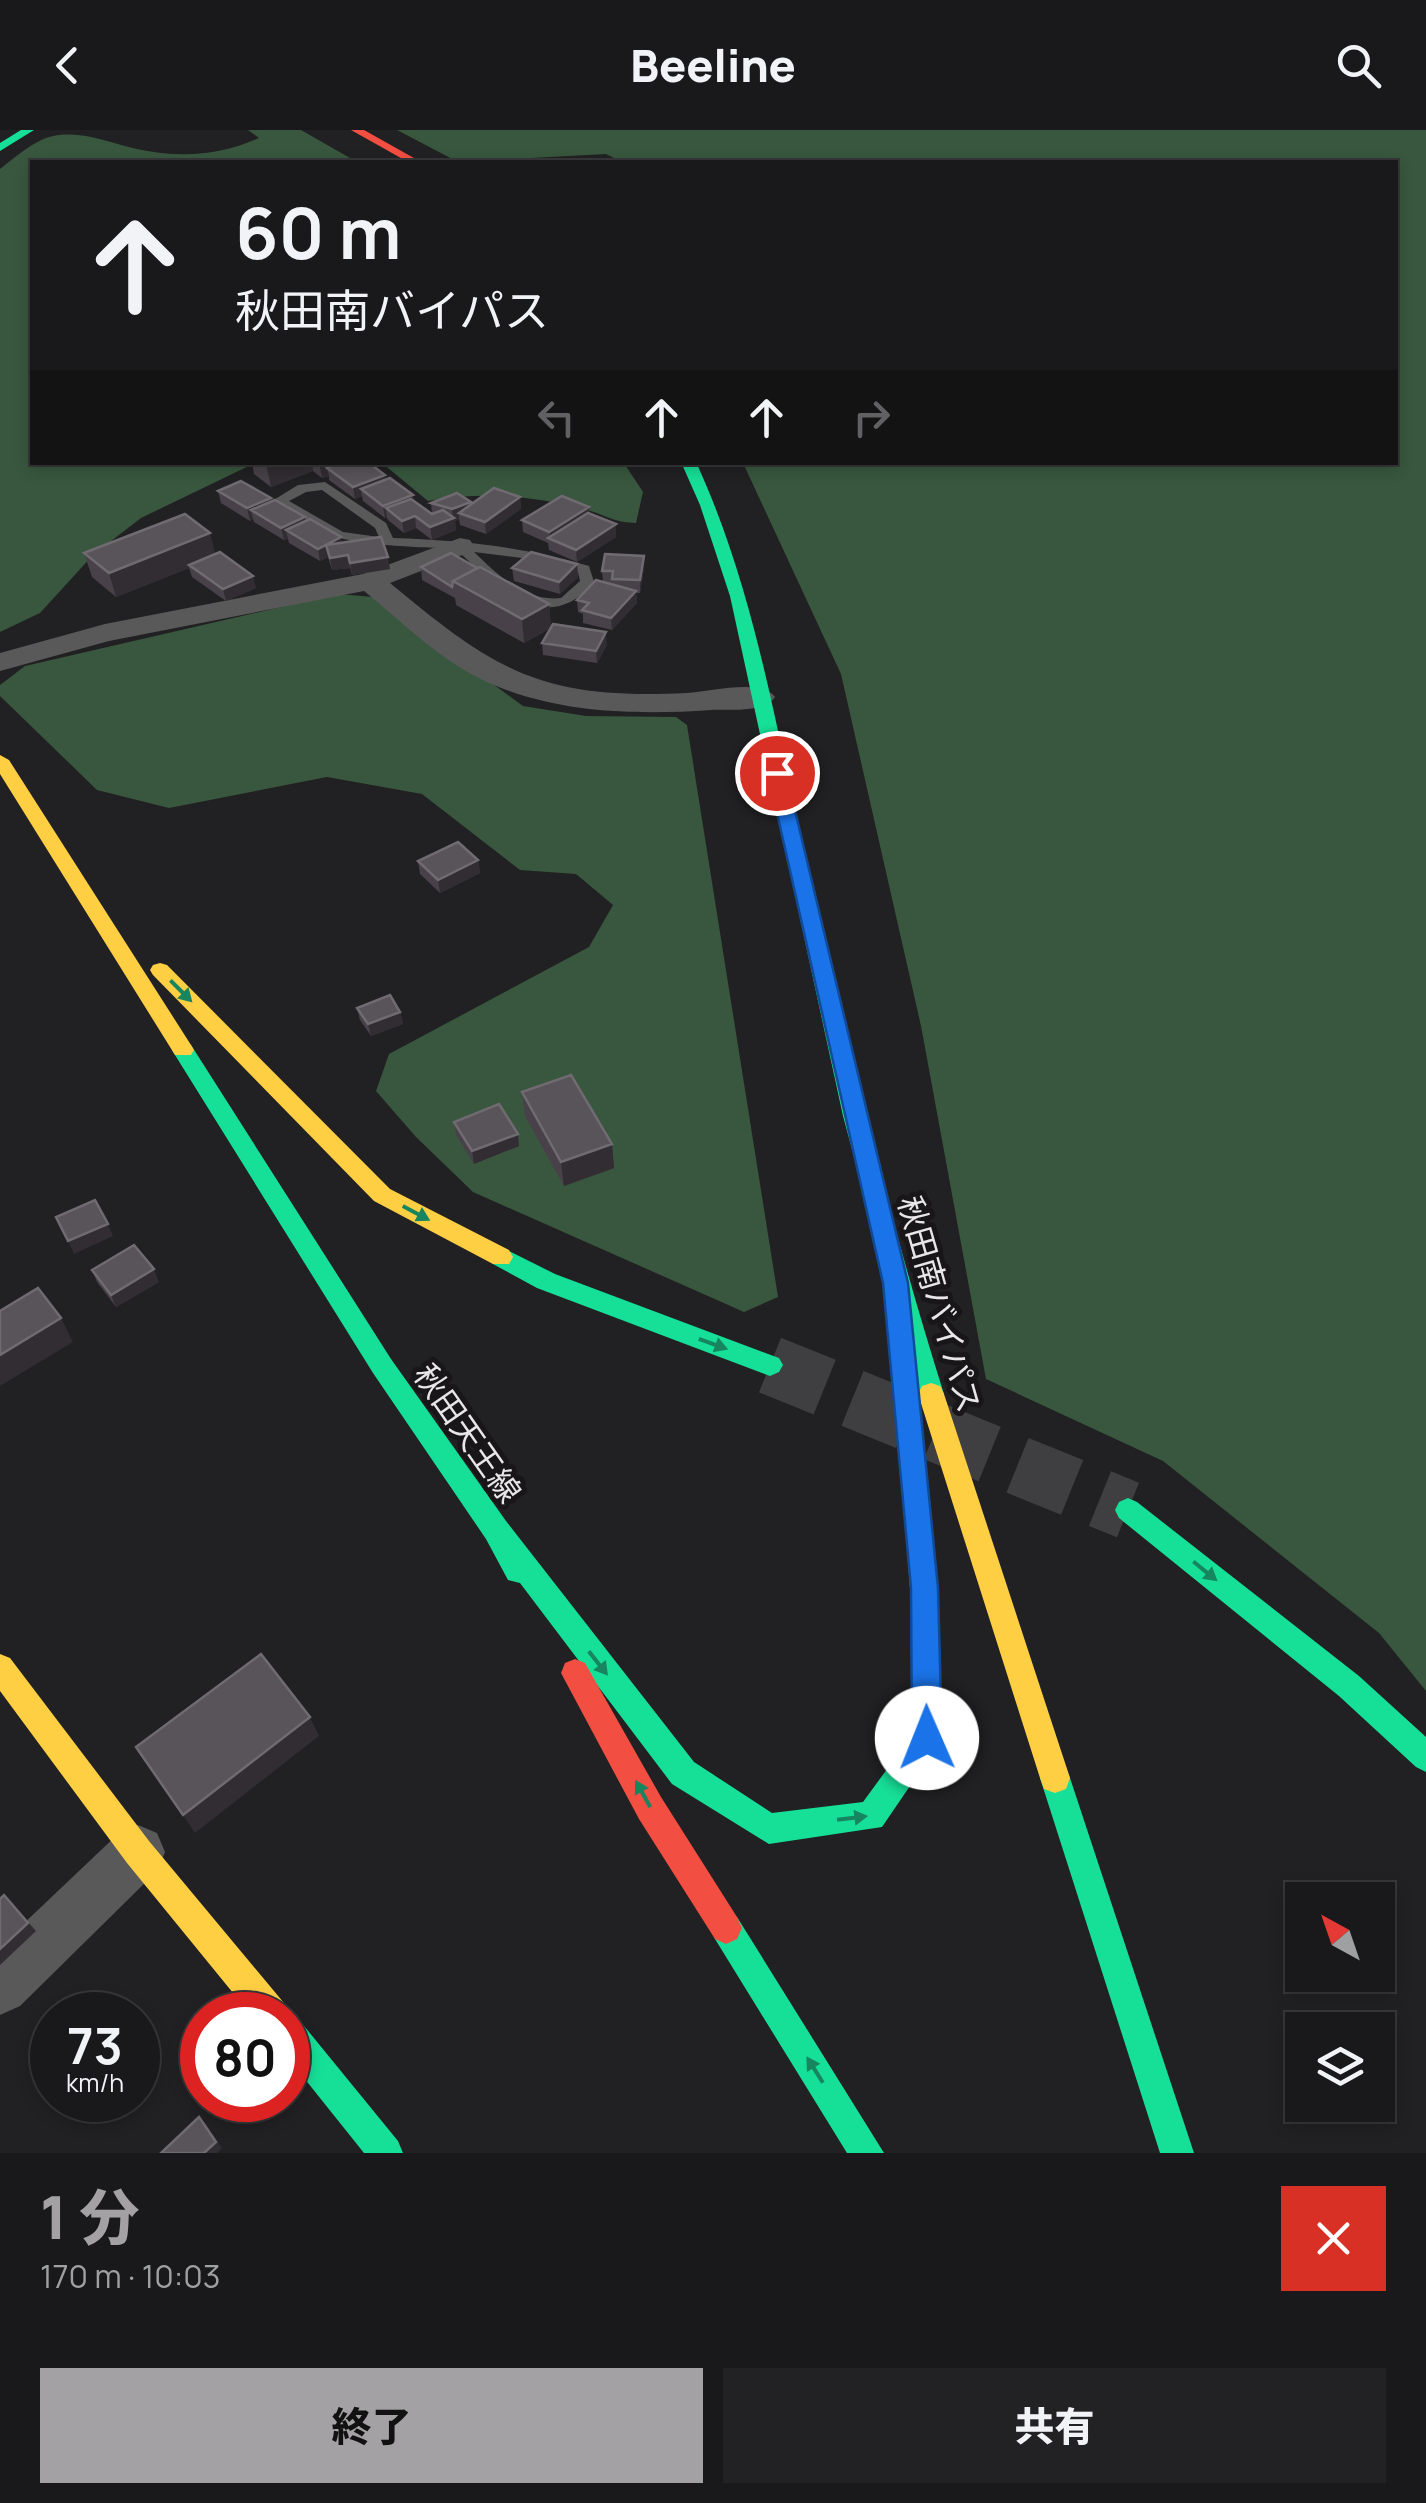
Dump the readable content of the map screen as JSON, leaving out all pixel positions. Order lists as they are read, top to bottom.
{
  "streets": {
    "main road": ["秋田南バイパス", "秋田天王線"]
  },
  "one_way": ["秋田天王線"],
  "north": "top left",
  "page": {
    "header": "Beeline",
    "turn": ["60 m", "秋田南バイパス"],
    "speed": "73 km/h",
    "limit": "80",
    "heading": ["1 分", "170 m · 10:03"],
    "buttons": ["終了", "共有"]
  }
}
